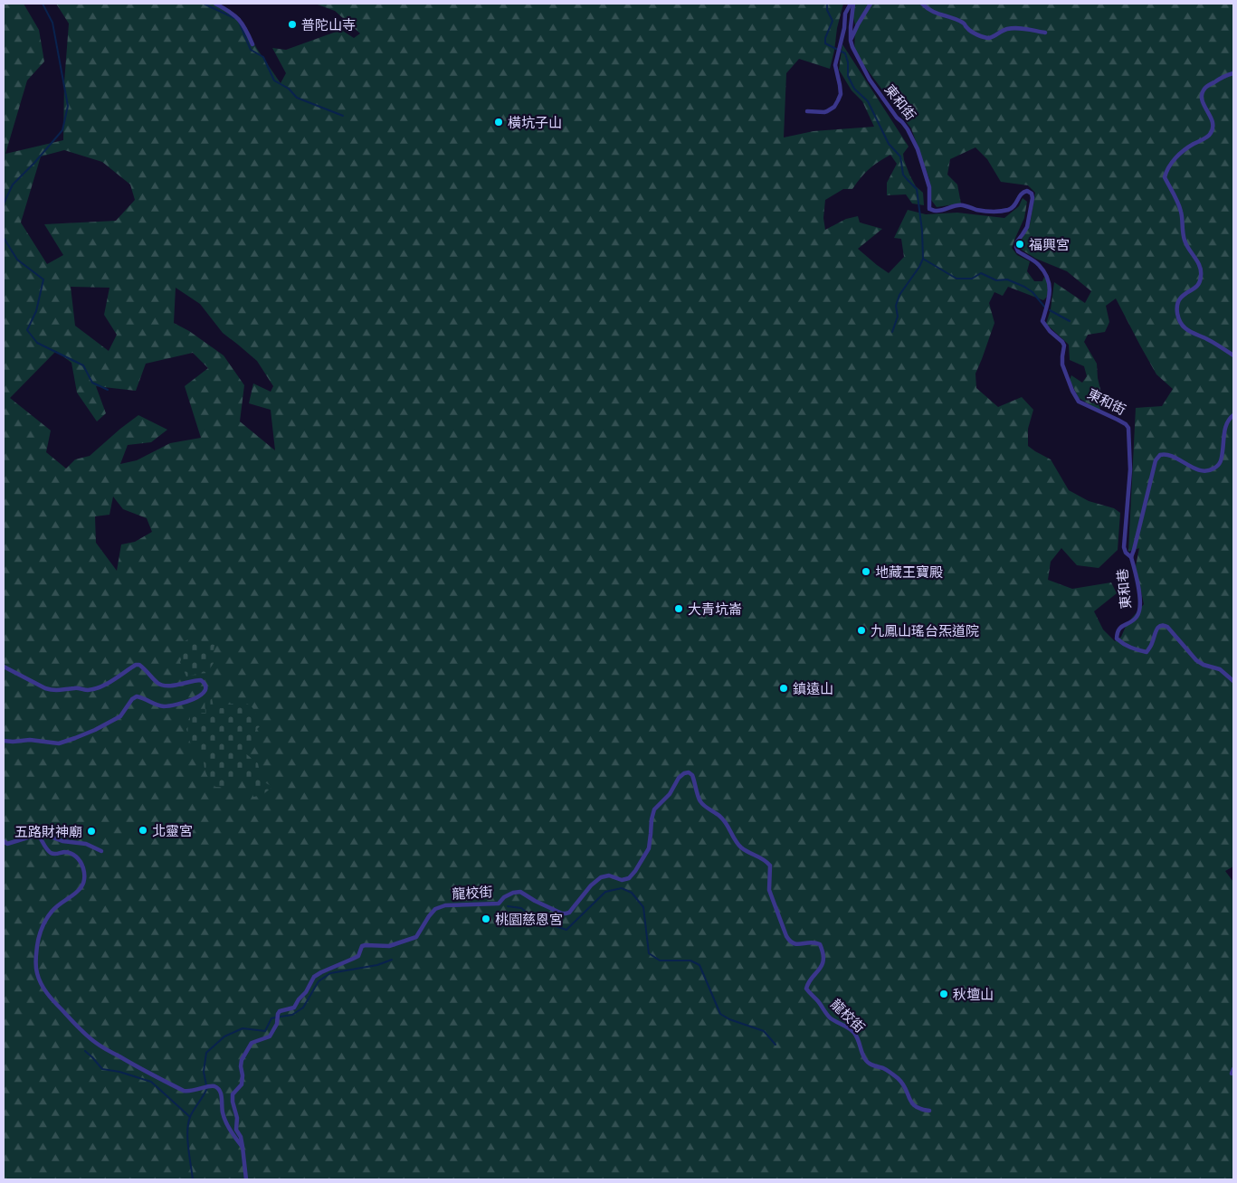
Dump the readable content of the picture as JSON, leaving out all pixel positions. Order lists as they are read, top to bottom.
{
  "streets": {
    "street": ["東和街", "東和巷", "龍校街"]
  },
  "crossings": [
    ["東和街", "東和巷"]
  ],
  "places": [
    "普陀山寺",
    "橫坑子山",
    "福興宮",
    "地藏王寶殿",
    "大青坑崙",
    "九鳳山瑤台炁道院",
    "鎮遠山",
    "北靈宮",
    "五路財神廟",
    "桃園慈恩宮",
    "秋壇山"
  ]
}
